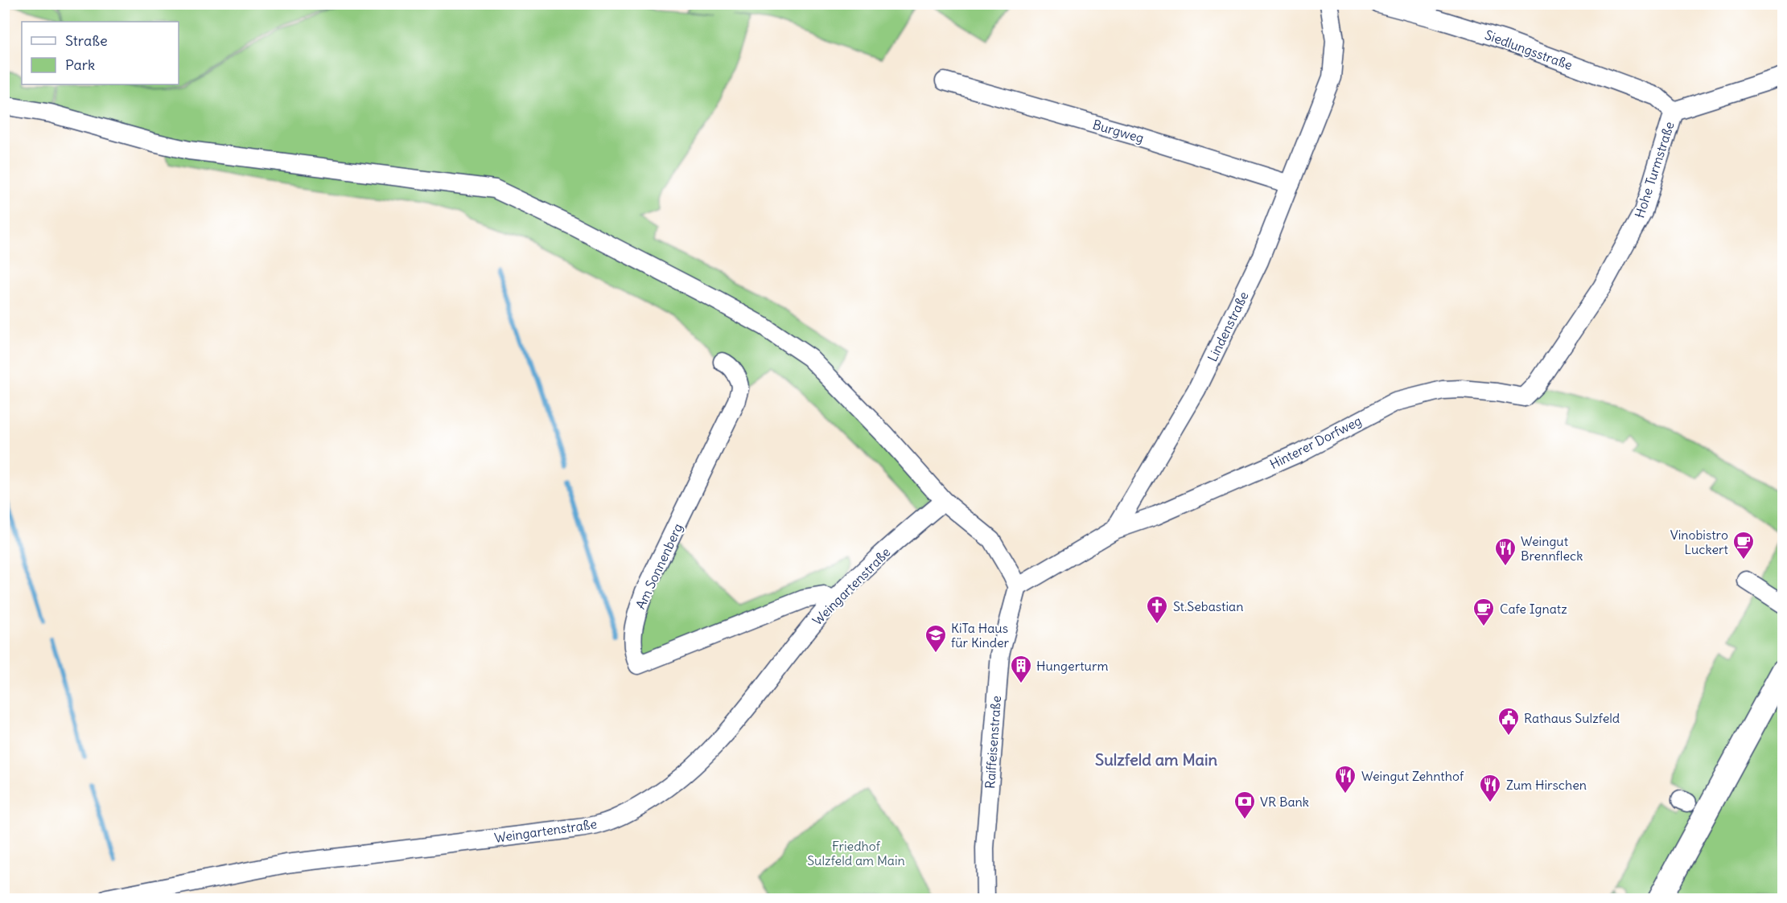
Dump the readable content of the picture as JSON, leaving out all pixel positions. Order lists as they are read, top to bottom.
{
  "streets": {
    "street": [
      "Siedlungsstraße",
      "Burgweg",
      "Hohe Turmstraße",
      "Lindenstraße",
      "Hinterer Dorfweg",
      "Am Sonnenberg",
      "Weingartenstraße",
      "Raiffeisenstraße"
    ]
  },
  "crossings": [
    ["Siedlungsstraße", "Hohe Turmstraße"],
    ["Burgweg", "Lindenstraße"],
    ["Hohe Turmstraße", "Hinterer Dorfweg"],
    ["Lindenstraße", "Hinterer Dorfweg"],
    ["Lindenstraße", "Raiffeisenstraße"],
    ["Am Sonnenberg", "Weingartenstraße"]
  ],
  "districts": ["Sulzfeld am Main"],
  "parks": ["Friedhof Sulzfeld am Main"],
  "places": {
    "cafe": ["Vinobistro Luckert", "Cafe Ignatz"],
    "restaurant": ["Weingut Brennfleck", "Weingut Zehnthof", "Zum Hirschen"],
    "church": ["St.Sebastian"],
    "school or university": ["KiTa Haus für Kinder"],
    "building": ["Hungerturm"],
    "public building": ["Rathaus Sulzfeld"],
    "bank": ["VR Bank"]
  },
  "legend": ["Straße", "Park"]
}
